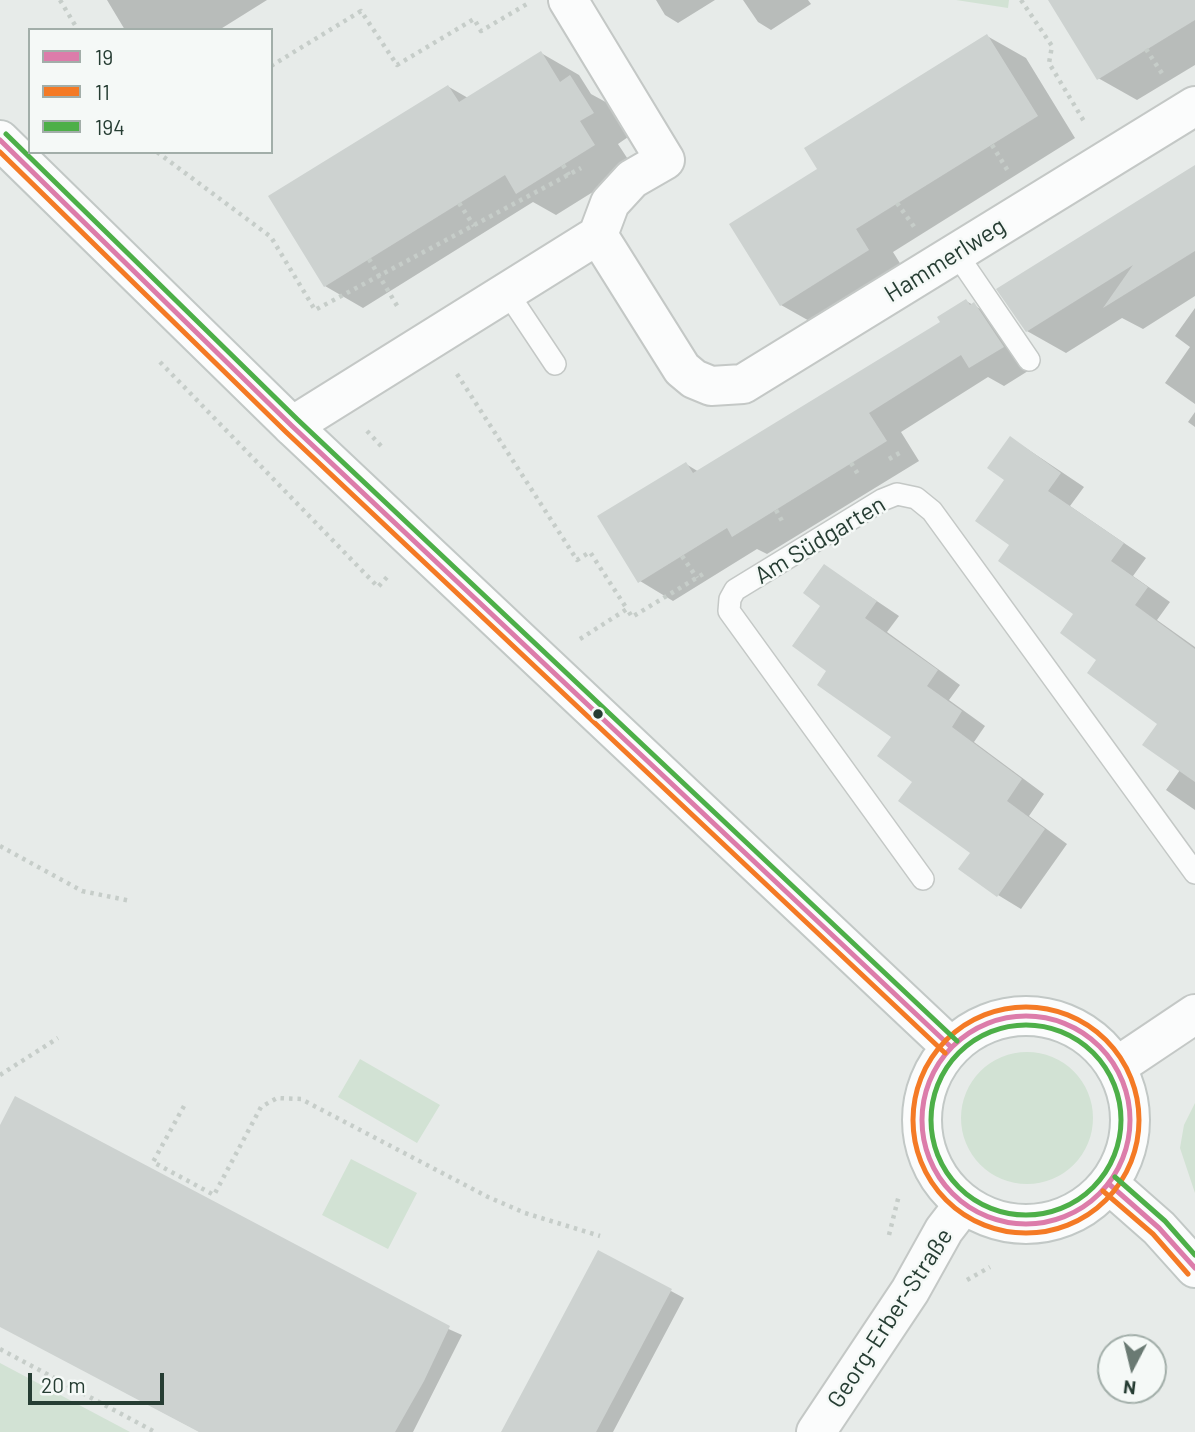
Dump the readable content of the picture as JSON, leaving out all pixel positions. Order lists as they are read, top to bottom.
{
  "streets": {
    "street": ["Hammerlweg", "Georg-Erber-Straße"],
    "lane": ["Am Südgarten"]
  },
  "lines": ["transit line 194", "transit line 19", "transit line 11"],
  "legend": ["19", "11", "194"],
  "scale_bar": "20 m",
  "north": "bottom"
}
